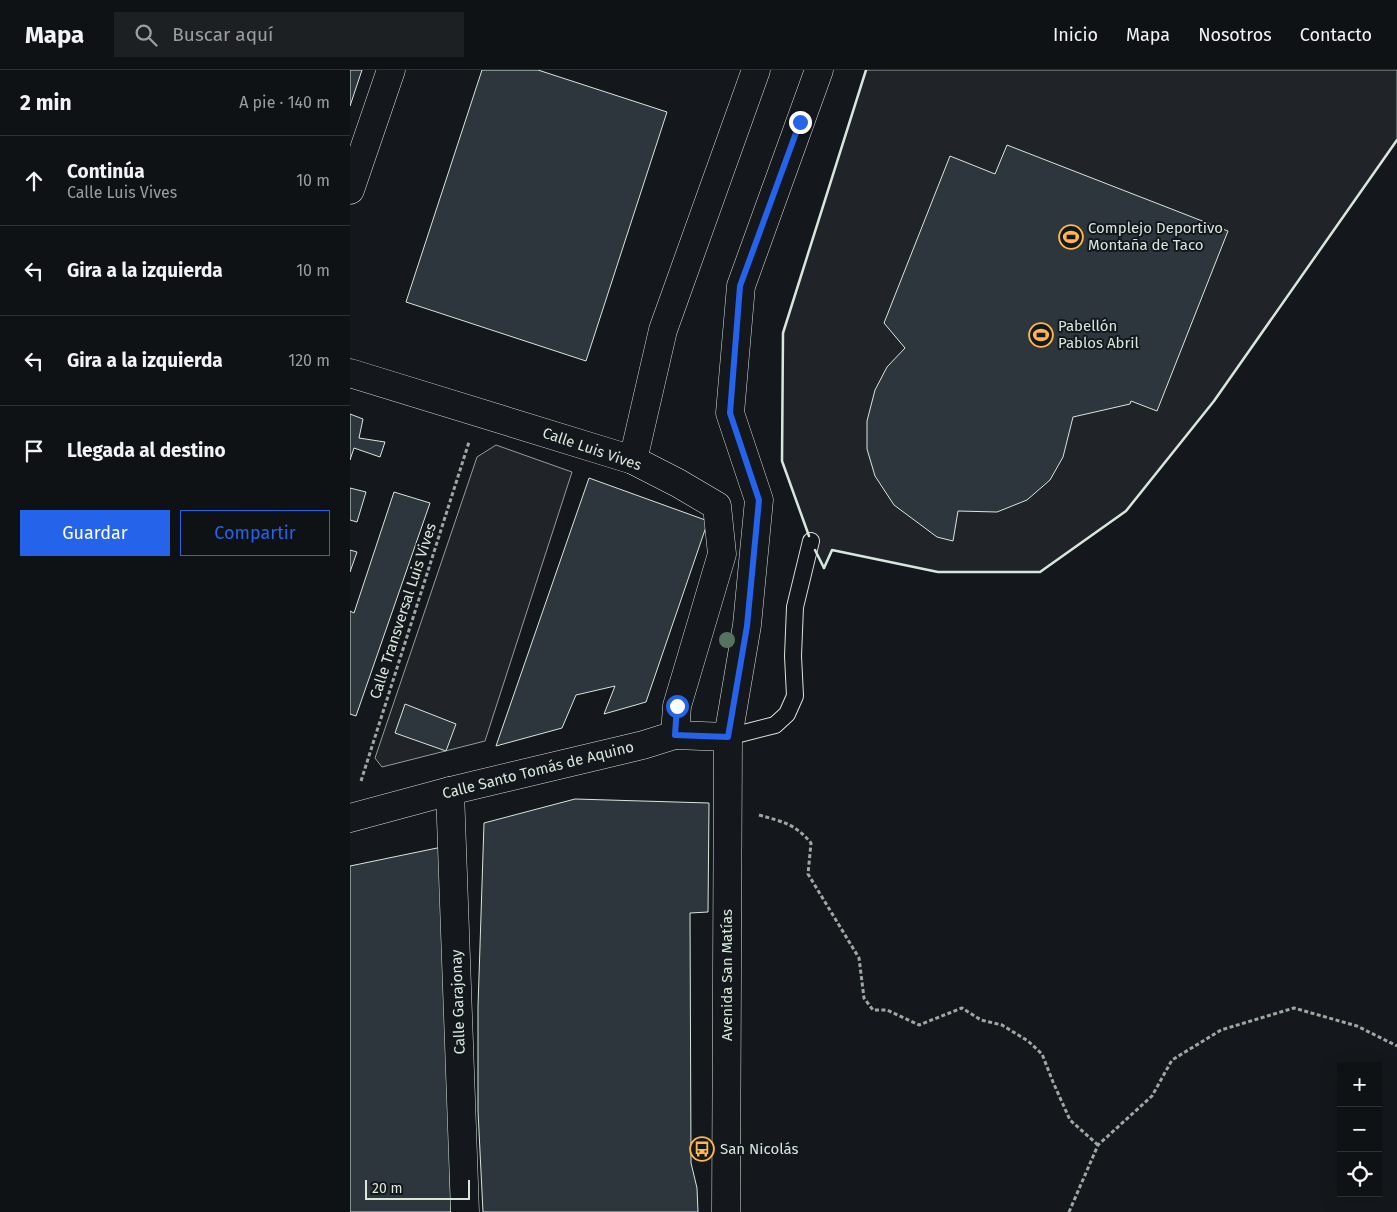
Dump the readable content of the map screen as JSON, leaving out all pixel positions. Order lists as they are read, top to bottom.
{
  "streets": {
    "street": [
      "Calle Luis Vives",
      "Calle Santo Tomás de Aquino",
      "Avenida San Matías",
      "Calle Garajonay"
    ],
    "path": ["Calle Transversal Luis Vives"]
  },
  "crossings": [
    ["Calle Luis Vives", "Calle Transversal Luis Vives"],
    ["Calle Luis Vives", "Calle Santo Tomás de Aquino"],
    ["Calle Santo Tomás de Aquino", "Avenida San Matías"],
    ["Calle Santo Tomás de Aquino", "Calle Garajonay"]
  ],
  "places": {
    "sports": ["Complejo Deportivo Montaña de Taco", "Pabellón Pablos Abril"],
    "bus stop": ["San Nicolás"]
  },
  "scale_bar": "20 m",
  "page": {
    "header": "Mapa",
    "search": "Buscar aquí",
    "nav": [
      "Inicio",
      "Mapa",
      "Nosotros",
      "Contacto"
    ],
    "heading": ["2 min", "A pie · 140 m"],
    "list": [
      ["Continúa", "Calle Luis Vives", "10 m"],
      ["Gira a la izquierda", "10 m"],
      ["Gira a la izquierda", "120 m"],
      "Llegada al destino"
    ],
    "buttons": ["Guardar", "Compartir"],
    "map_buttons": ["+", "−"],
    "scale": "20 m"
  }
}
